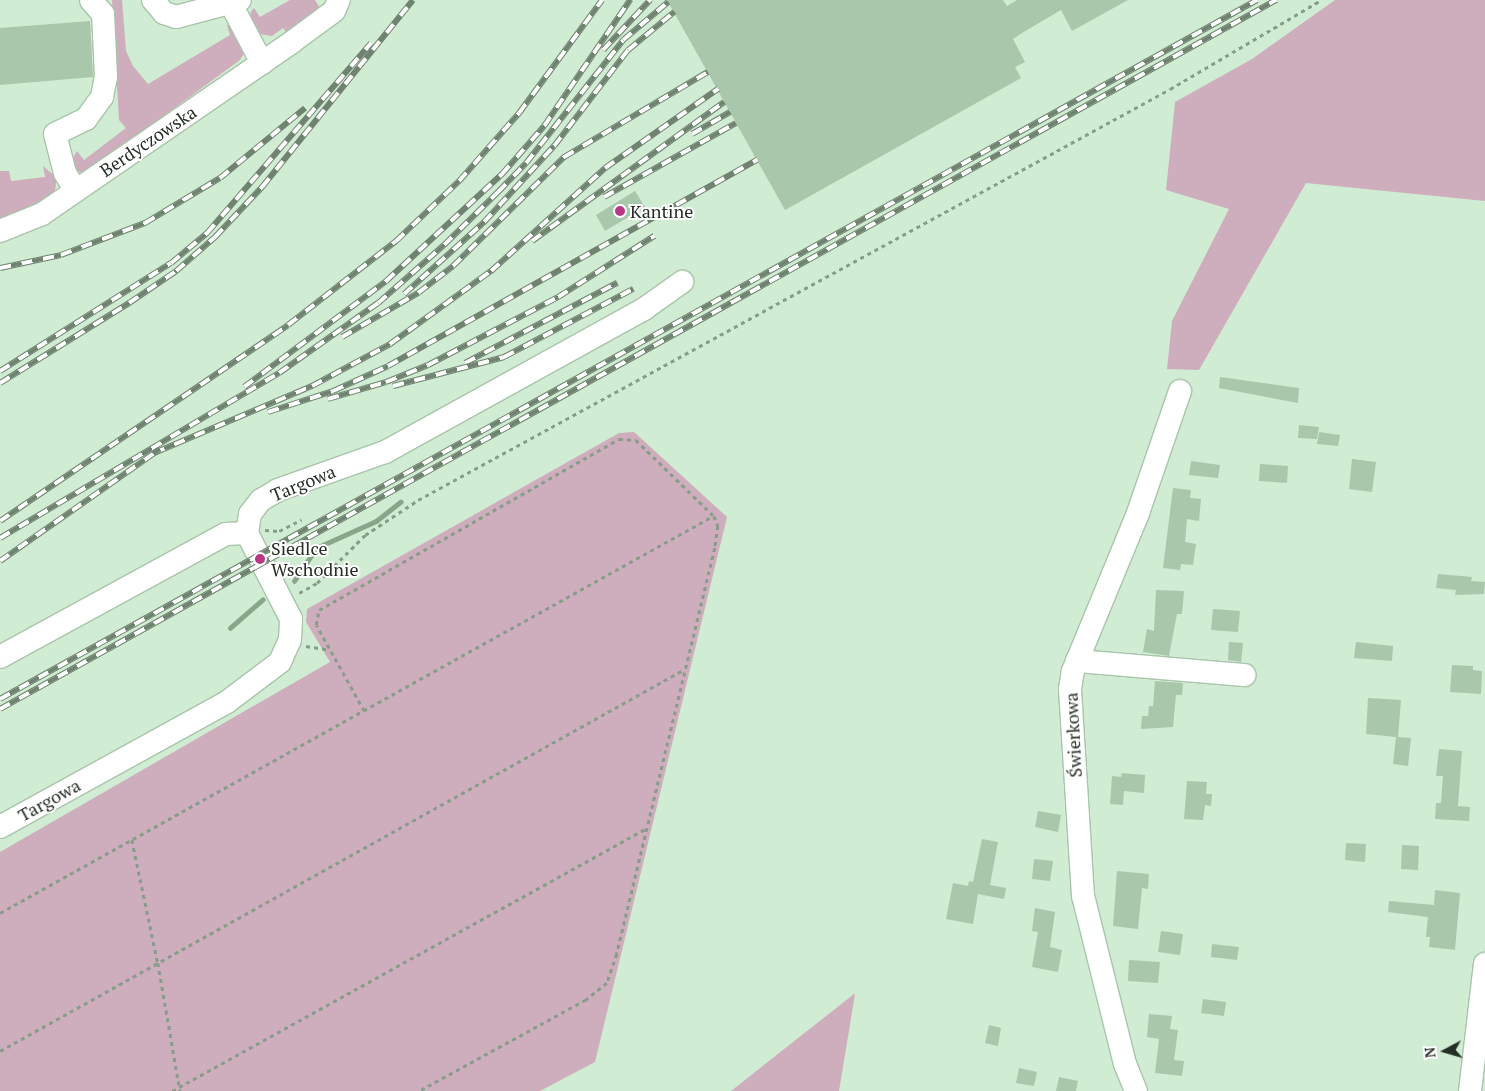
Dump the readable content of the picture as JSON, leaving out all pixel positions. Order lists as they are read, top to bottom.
{
  "streets": {
    "street": ["Berdyczowska", "Targowa", "Świerkowa"]
  },
  "places": ["Kantine", "Siedlce Wschodnie"],
  "north": "left"
}
